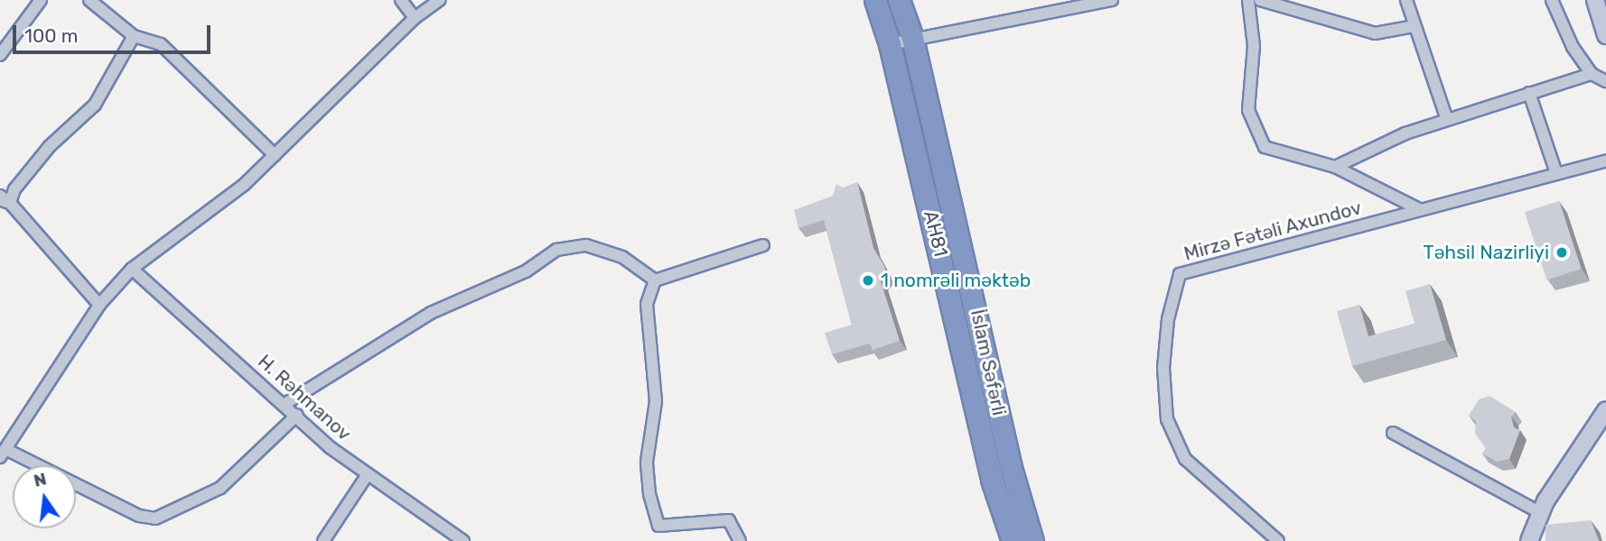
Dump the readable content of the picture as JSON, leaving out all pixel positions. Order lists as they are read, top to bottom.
{
  "streets": {
    "highway": ["AH81", "İslam Səfərli"],
    "street": ["Mirzə Fətəli Axundov", "H. Rəhmanov"]
  },
  "places": ["Təhsil Nazirliyi", "1 nomrəli məktəb"],
  "scale_bar": "100 m",
  "north": "top"
}
